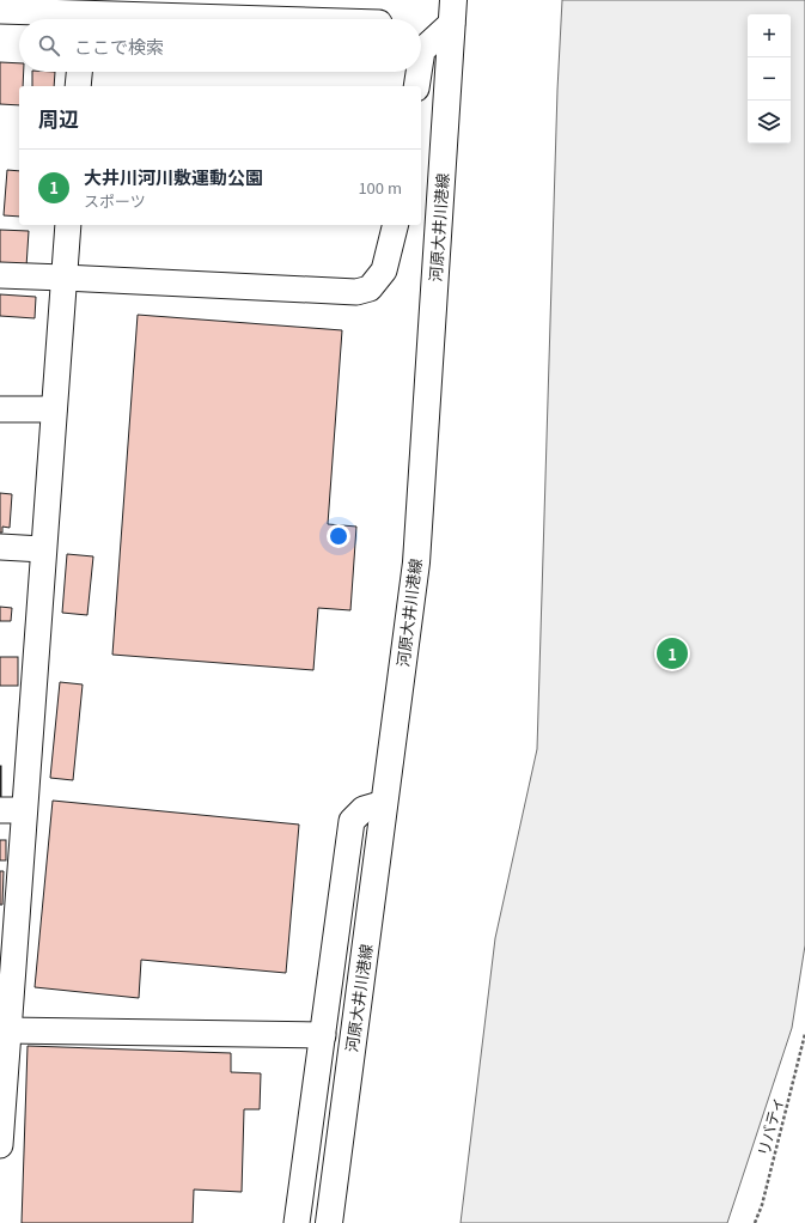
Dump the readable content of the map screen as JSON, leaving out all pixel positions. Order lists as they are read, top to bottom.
{
  "streets": {
    "main road": ["河原大井川港線"],
    "path": ["リバティ"]
  },
  "page": {
    "map_buttons": ["+", "−"],
    "search": "ここで検索",
    "heading": "周辺",
    "list": [
      {
        "mark": "1",
        "name": "大井川河川敷運動公園",
        "note": "スポーツ",
        "value": "100 m"
      }
    ],
    "pins": "1"
  }
}
